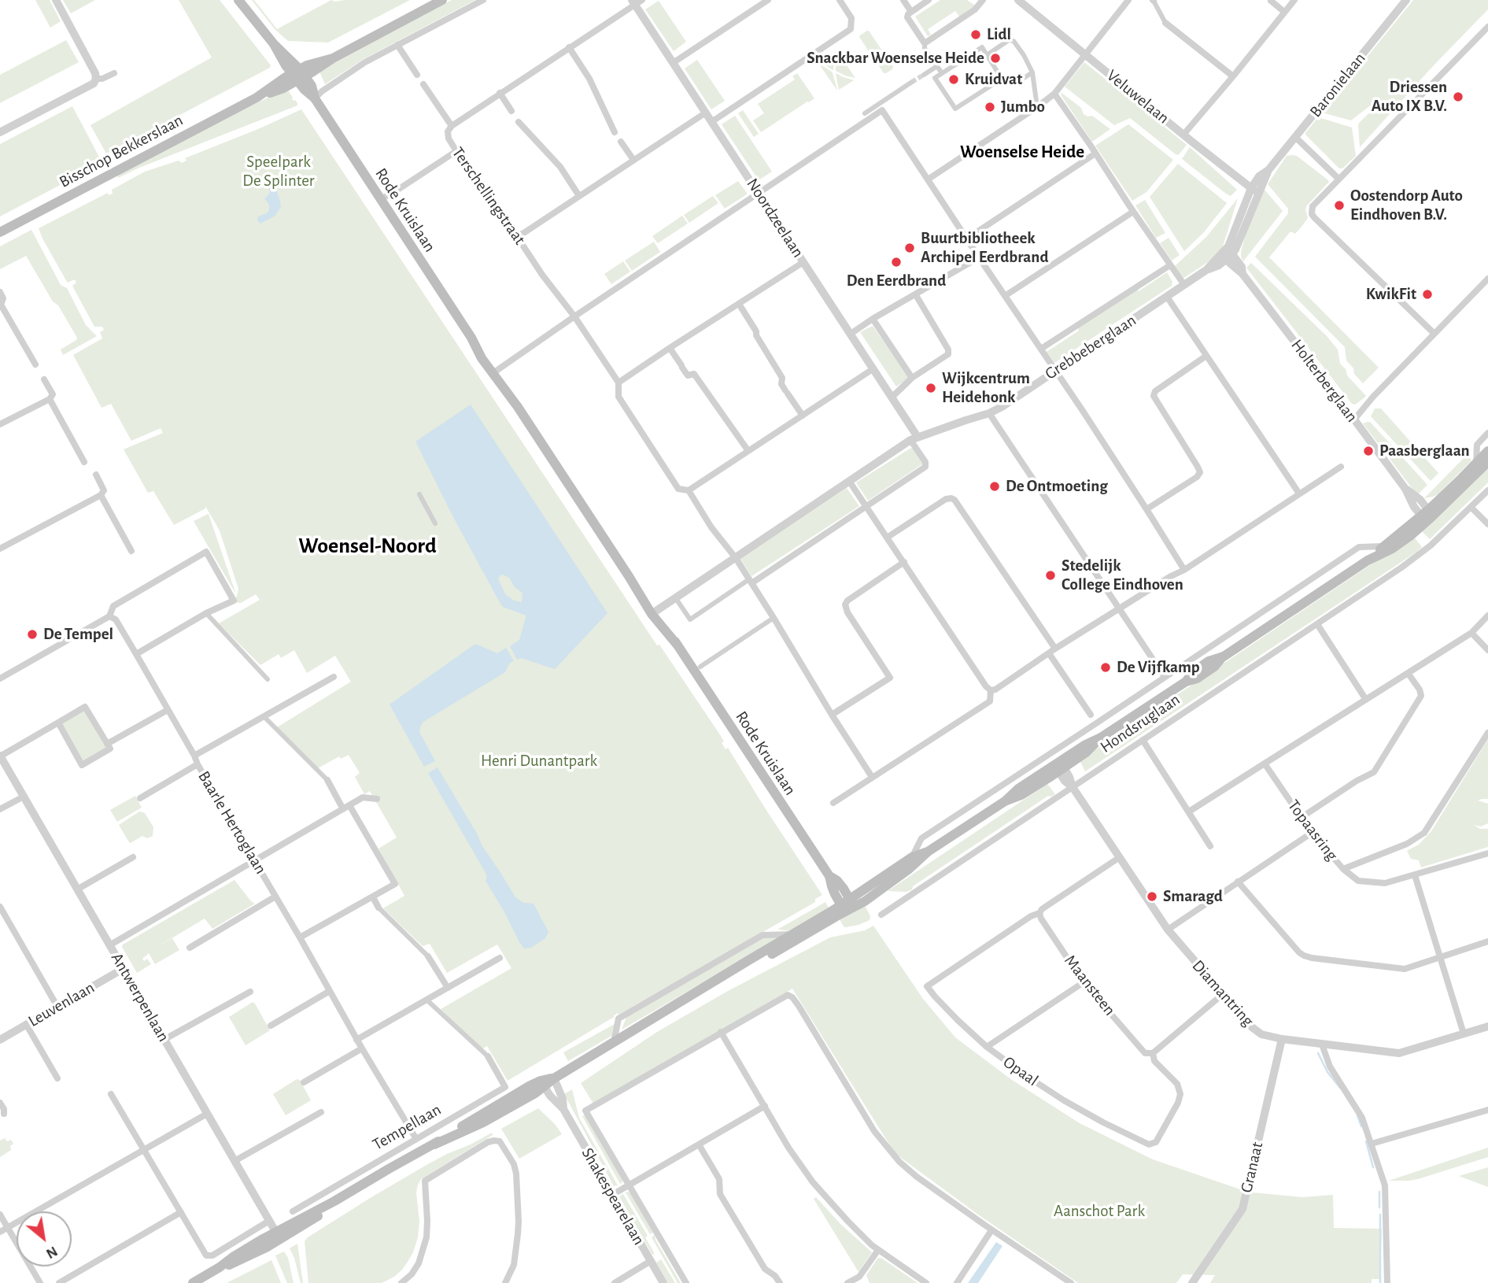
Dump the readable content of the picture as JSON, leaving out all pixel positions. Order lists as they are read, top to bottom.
{
  "streets": {
    "main road": [
      "Bisschop Bekkerslaan",
      "Rode Kruislaan",
      "Hondsruglaan",
      "Tempellaan"
    ],
    "street": [
      "Baronielaan",
      "Veluwelaan",
      "Terschellingstraat",
      "Noordzeelaan",
      "Grebbeberglaan",
      "Holterberglaan",
      "Baarle Hertoglaan",
      "Topaasring",
      "Maansteen",
      "Diamantring",
      "Antwerpenlaan",
      "Leuvenlaan",
      "Opaal",
      "Granaat",
      "Shakespearelaan"
    ]
  },
  "crossings": [
    ["Baronielaan", "Veluwelaan"],
    ["Baronielaan", "Grebbeberglaan"],
    ["Baronielaan", "Holterberglaan"],
    ["Bisschop Bekkerslaan", "Rode Kruislaan"],
    ["Terschellingstraat", "Grebbeberglaan"],
    ["Rode Kruislaan", "Grebbeberglaan"],
    ["Rode Kruislaan", "Hondsruglaan"],
    ["Rode Kruislaan", "Tempellaan"],
    ["Noordzeelaan", "Grebbeberglaan"],
    ["Grebbeberglaan", "Holterberglaan"],
    ["Holterberglaan", "Hondsruglaan"],
    ["Hondsruglaan", "Diamantring"],
    ["Hondsruglaan", "Tempellaan"],
    ["Baarle Hertoglaan", "Tempellaan"],
    ["Maansteen", "Opaal"],
    ["Diamantring", "Granaat"],
    ["Antwerpenlaan", "Leuvenlaan"],
    ["Antwerpenlaan", "Tempellaan"],
    ["Tempellaan", "Shakespearelaan"]
  ],
  "districts": ["Woenselse Heide", "Woensel-Noord"],
  "parks": ["Speelpark De Splinter", "Henri Dunantpark", "Aanschot Park"],
  "places": [
    "Lidl",
    "Snackbar Woenselse Heide",
    "Kruidvat",
    "Driessen Auto IX B.V.",
    "Jumbo",
    "Oostendorp Auto Eindhoven B.V.",
    "Buurtbibliotheek Archipel Eerdbrand",
    "Den Eerdbrand",
    "KwikFit",
    "Wijkcentrum Heidehonk",
    "Paasberglaan",
    "De Ontmoeting",
    "Stedelijk College Eindhoven",
    "De Tempel",
    "De Vijfkamp",
    "Smaragd"
  ],
  "north": "bottom right"
}
